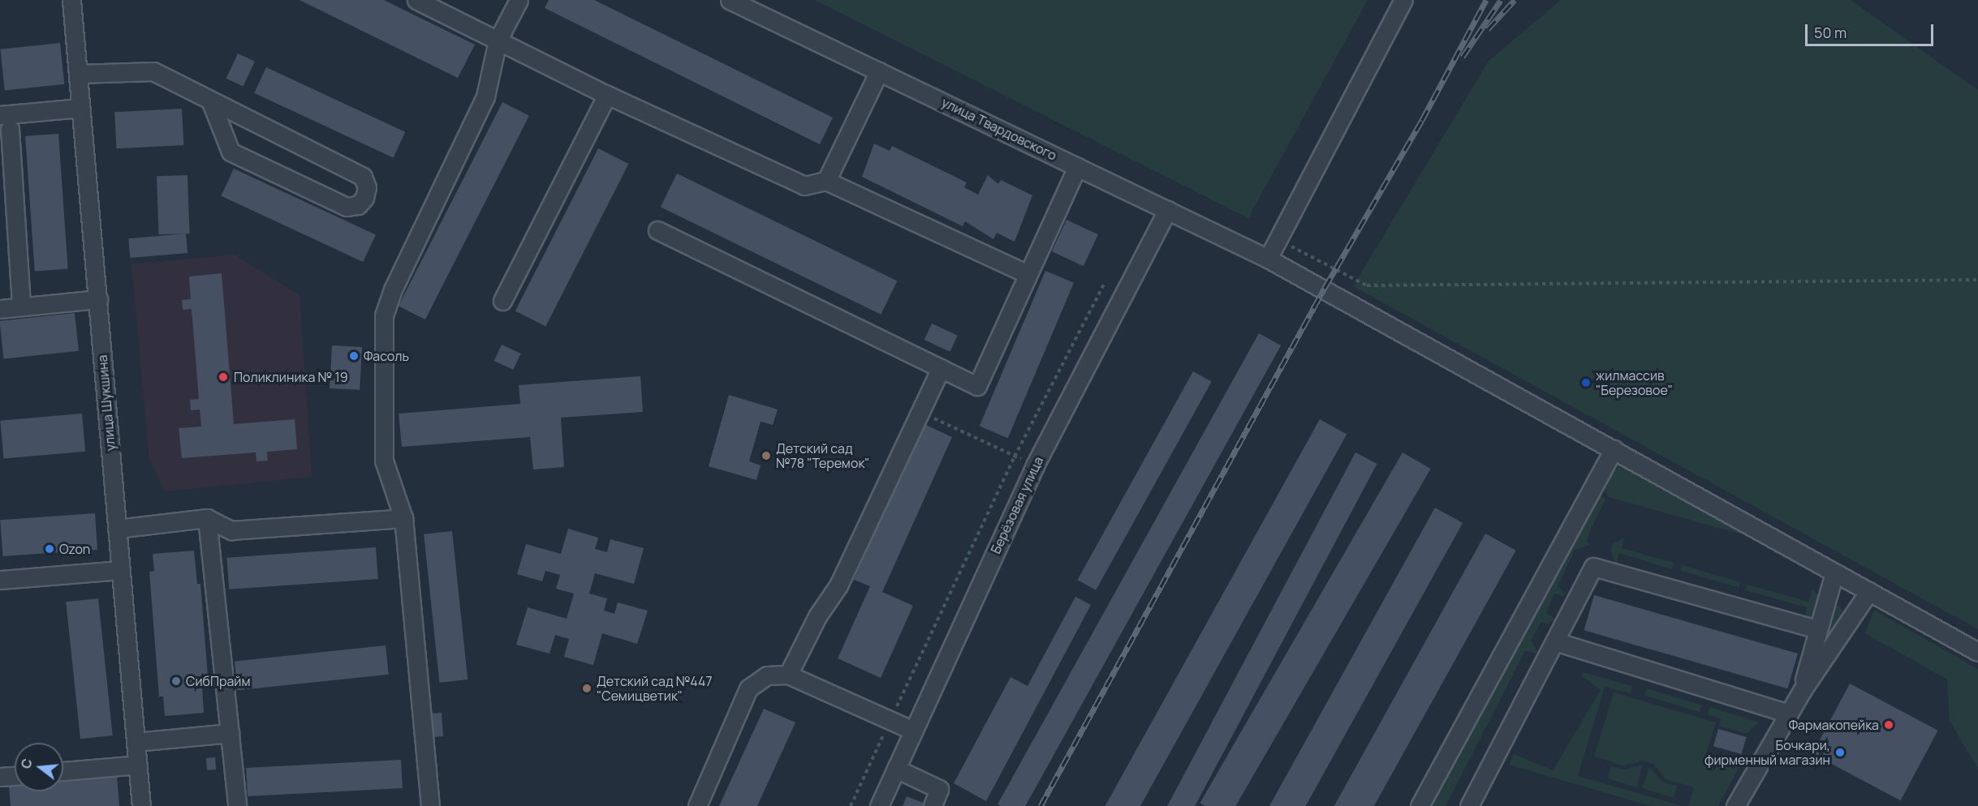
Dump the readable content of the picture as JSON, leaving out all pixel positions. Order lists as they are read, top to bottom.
{
  "streets": {
    "street": ["улица Твардовского", "улица Шукшина", "Берёзовая улица"]
  },
  "crossings": [
    ["улица Твардовского", "Берёзовая улица"]
  ],
  "places": [
    "Фасоль",
    "Поликлиника № 19",
    "жилмассив \"Березовое\"",
    "Детский сад №78 \"Теремок\"",
    "Ozon",
    "СибПрайм",
    "Детский сад №447 \"Семицветик\"",
    "Фармакопейка",
    "Бочкари, фирменный магазин"
  ],
  "scale_bar": "50 m",
  "north": "left"
}
